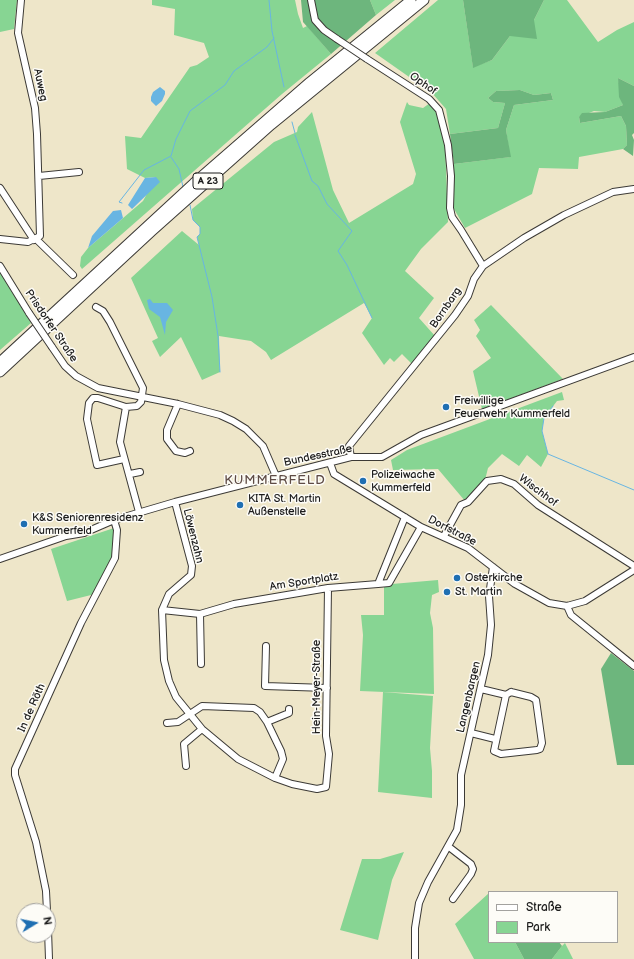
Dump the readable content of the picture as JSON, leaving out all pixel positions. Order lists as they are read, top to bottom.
{
  "streets": {
    "highway": ["A 23"],
    "street": [
      "Ophof",
      "Auweg",
      "Bornbarg",
      "Prisdorfer Straße",
      "Bundesstraße",
      "Wischhof",
      "Dorfstraße",
      "Löwenzahn",
      "Am Sportplatz",
      "Hein-Meyer-Straße",
      "Langenbargen",
      "In de Röth"
    ]
  },
  "crossings": [
    ["Ophof", "Bornbarg"],
    ["Bornbarg", "Bundesstraße"],
    ["Prisdorfer Straße", "Bundesstraße"],
    ["Bundesstraße", "Dorfstraße"],
    ["Bundesstraße", "Löwenzahn"],
    ["Bundesstraße", "In de Röth"],
    ["Wischhof", "Dorfstraße"],
    ["Dorfstraße", "Langenbargen"],
    ["Löwenzahn", "Am Sportplatz"],
    ["Am Sportplatz", "Hein-Meyer-Straße"]
  ],
  "districts": ["KUMMERFELD"],
  "places": [
    "Freiwillige Feuerwehr Kummerfeld",
    "Polizeiwache Kummerfeld",
    "KITA St. Martin Außenstelle",
    "K&S Seniorenresidenz Kummerfeld",
    "Osterkirche",
    "St. Martin"
  ],
  "legend": ["Straße", "Park"],
  "north": "right"
}
